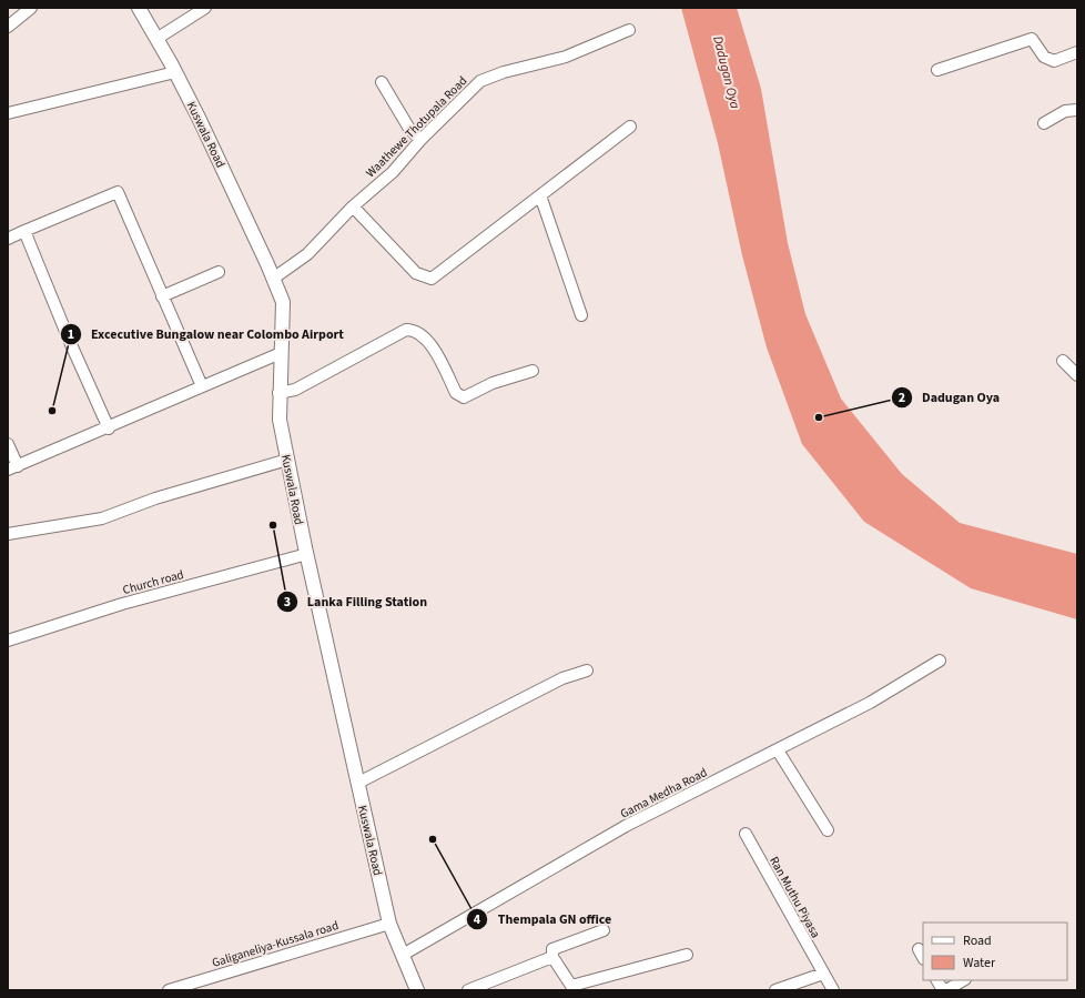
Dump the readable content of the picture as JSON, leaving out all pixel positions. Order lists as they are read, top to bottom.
{
  "streets": {
    "street": [
      "Waathewe Thotupala Road",
      "Kuswala Road",
      "Church road",
      "Gama Medha Road",
      "Ran Muthu Piyasa",
      "Galiganeliya-Kussala road"
    ]
  },
  "crossings": [
    ["Waathewe Thotupala Road", "Kuswala Road"],
    ["Kuswala Road", "Church road"],
    ["Kuswala Road", "Gama Medha Road"],
    ["Kuswala Road", "Galiganeliya-Kussala road"]
  ],
  "water": ["Dadugan Oya"],
  "places": [
    "Excecutive Bungalow near Colombo Airport",
    "Dadugan Oya",
    "Lanka Filling Station",
    "Thempala GN office"
  ],
  "legend": ["Road", "Water"]
}
